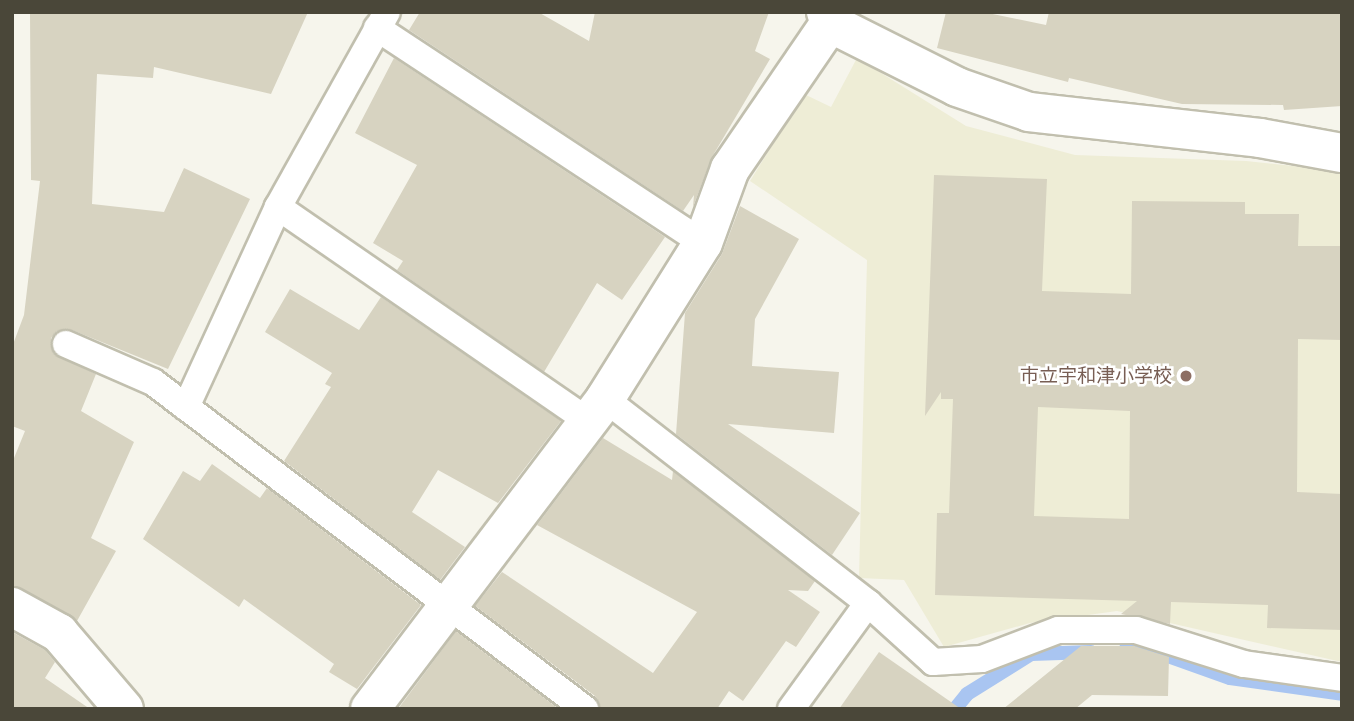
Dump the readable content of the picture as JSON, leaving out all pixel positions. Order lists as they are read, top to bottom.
{
  "places": ["市立宇和津小学校"]
}
